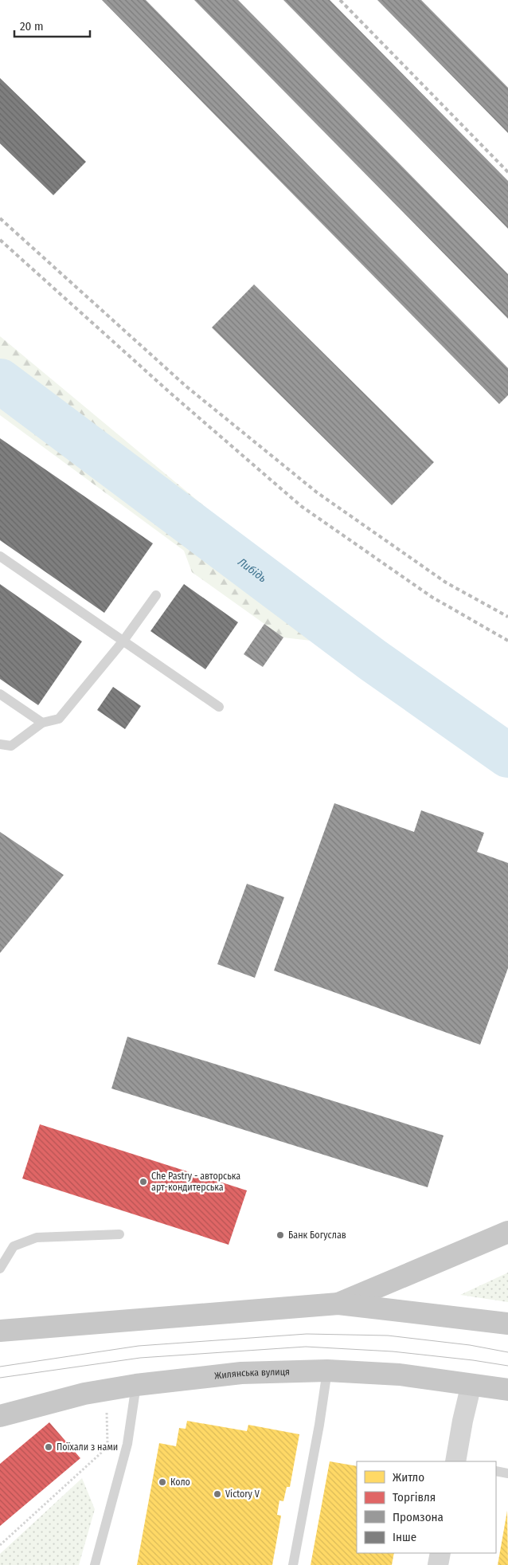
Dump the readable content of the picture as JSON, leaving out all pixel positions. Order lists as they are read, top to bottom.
{
  "streets": {
    "main road": ["Жилянська вулиця"]
  },
  "water": ["Либідь"],
  "places": [
    "Che Pastry - авторська арт-кондитерська",
    "Банк Богуслав",
    "Поїхали з нами",
    "Коло",
    "Victory V"
  ],
  "legend": [
    "Житло",
    "Торгівля",
    "Промзона",
    "Інше"
  ],
  "scale_bar": "20 m"
}
